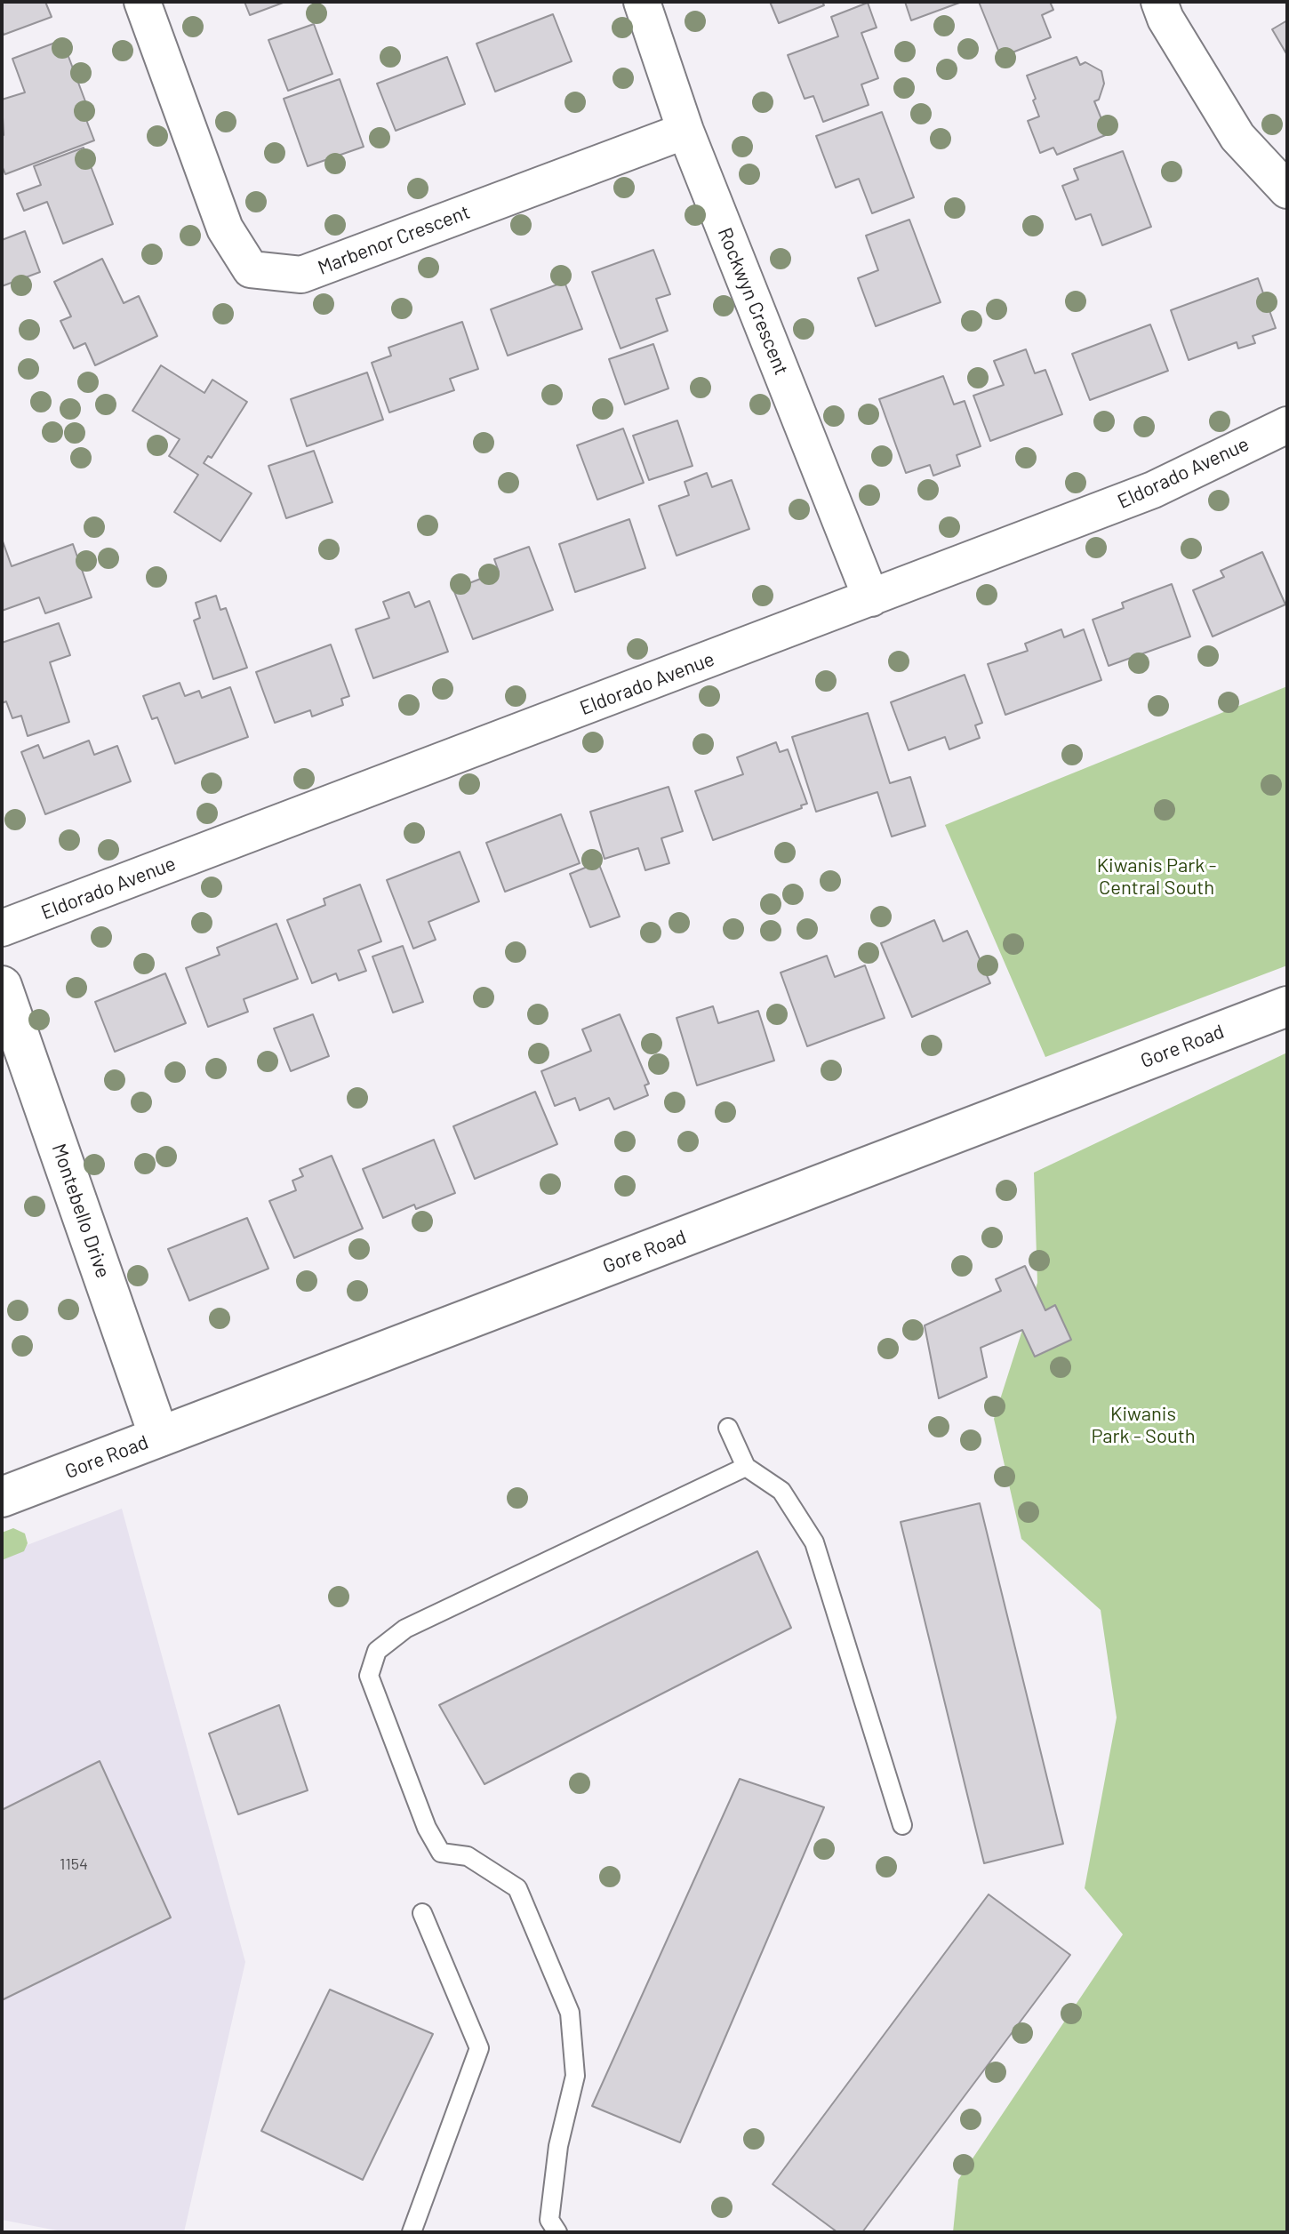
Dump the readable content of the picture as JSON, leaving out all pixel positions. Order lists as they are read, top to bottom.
{
  "streets": {
    "main road": ["Gore Road", "Montebello Drive"],
    "street": ["Marbenor Crescent", "Rockwyn Crescent", "Eldorado Avenue"]
  },
  "crossings": [
    ["Marbenor Crescent", "Rockwyn Crescent"],
    ["Rockwyn Crescent", "Eldorado Avenue"],
    ["Gore Road", "Montebello Drive"]
  ],
  "parks": ["Kiwanis Park - Central South", "Kiwanis Park - South"],
  "house_numbers": ["1154"]
}
